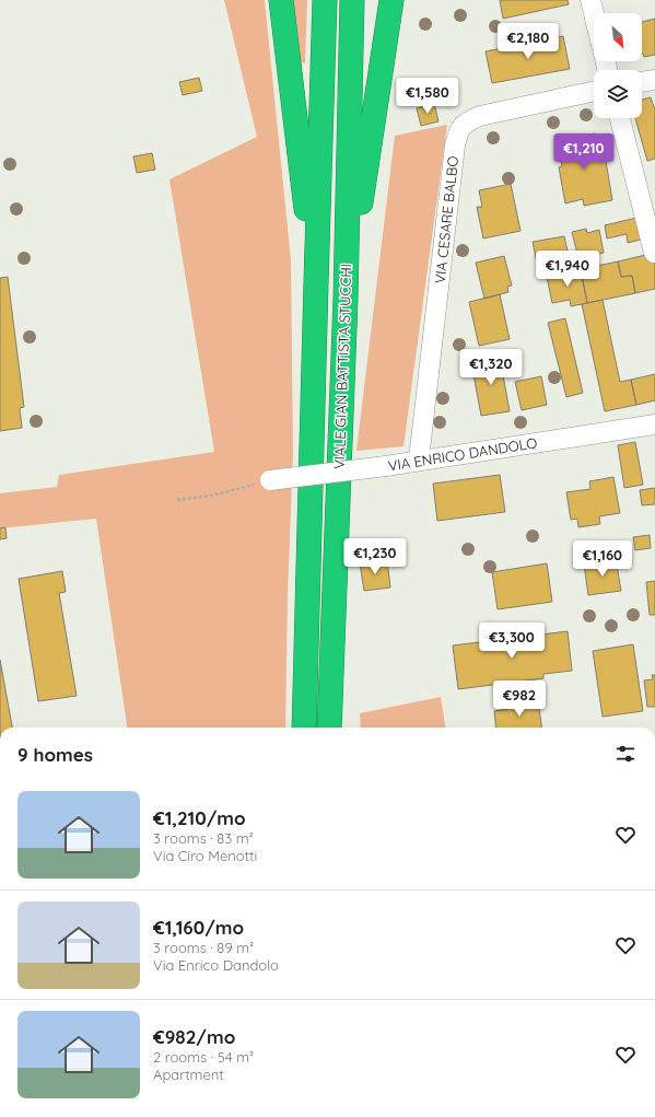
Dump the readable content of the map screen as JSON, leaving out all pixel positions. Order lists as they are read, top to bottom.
{
  "streets": {
    "highway": ["VIALE GIAN BATTISTA STUCCHI"],
    "street": ["VIA CESARE BALBO", "VIA ENRICO DANDOLO"]
  },
  "crossings": [
    ["VIA CESARE BALBO", "VIA ENRICO DANDOLO"]
  ],
  "north": "bottom right",
  "page": {
    "price": [
      "€2,180",
      "€1,580",
      "€1,210",
      "€1,940",
      "€1,320",
      "€1,230",
      "€1,160",
      "€3,300",
      "€982"
    ],
    "heading": "9 homes",
    "list": [
      {
        "name": "€1,210/mo",
        "note": "3 rooms · 83 m² · Via Ciro Menotti"
      },
      {
        "name": "€1,160/mo",
        "note": "3 rooms · 89 m² · Via Enrico Dandolo"
      },
      {
        "name": "€982/mo",
        "note": "2 rooms · 54 m² · Apartment"
      }
    ]
  }
}
